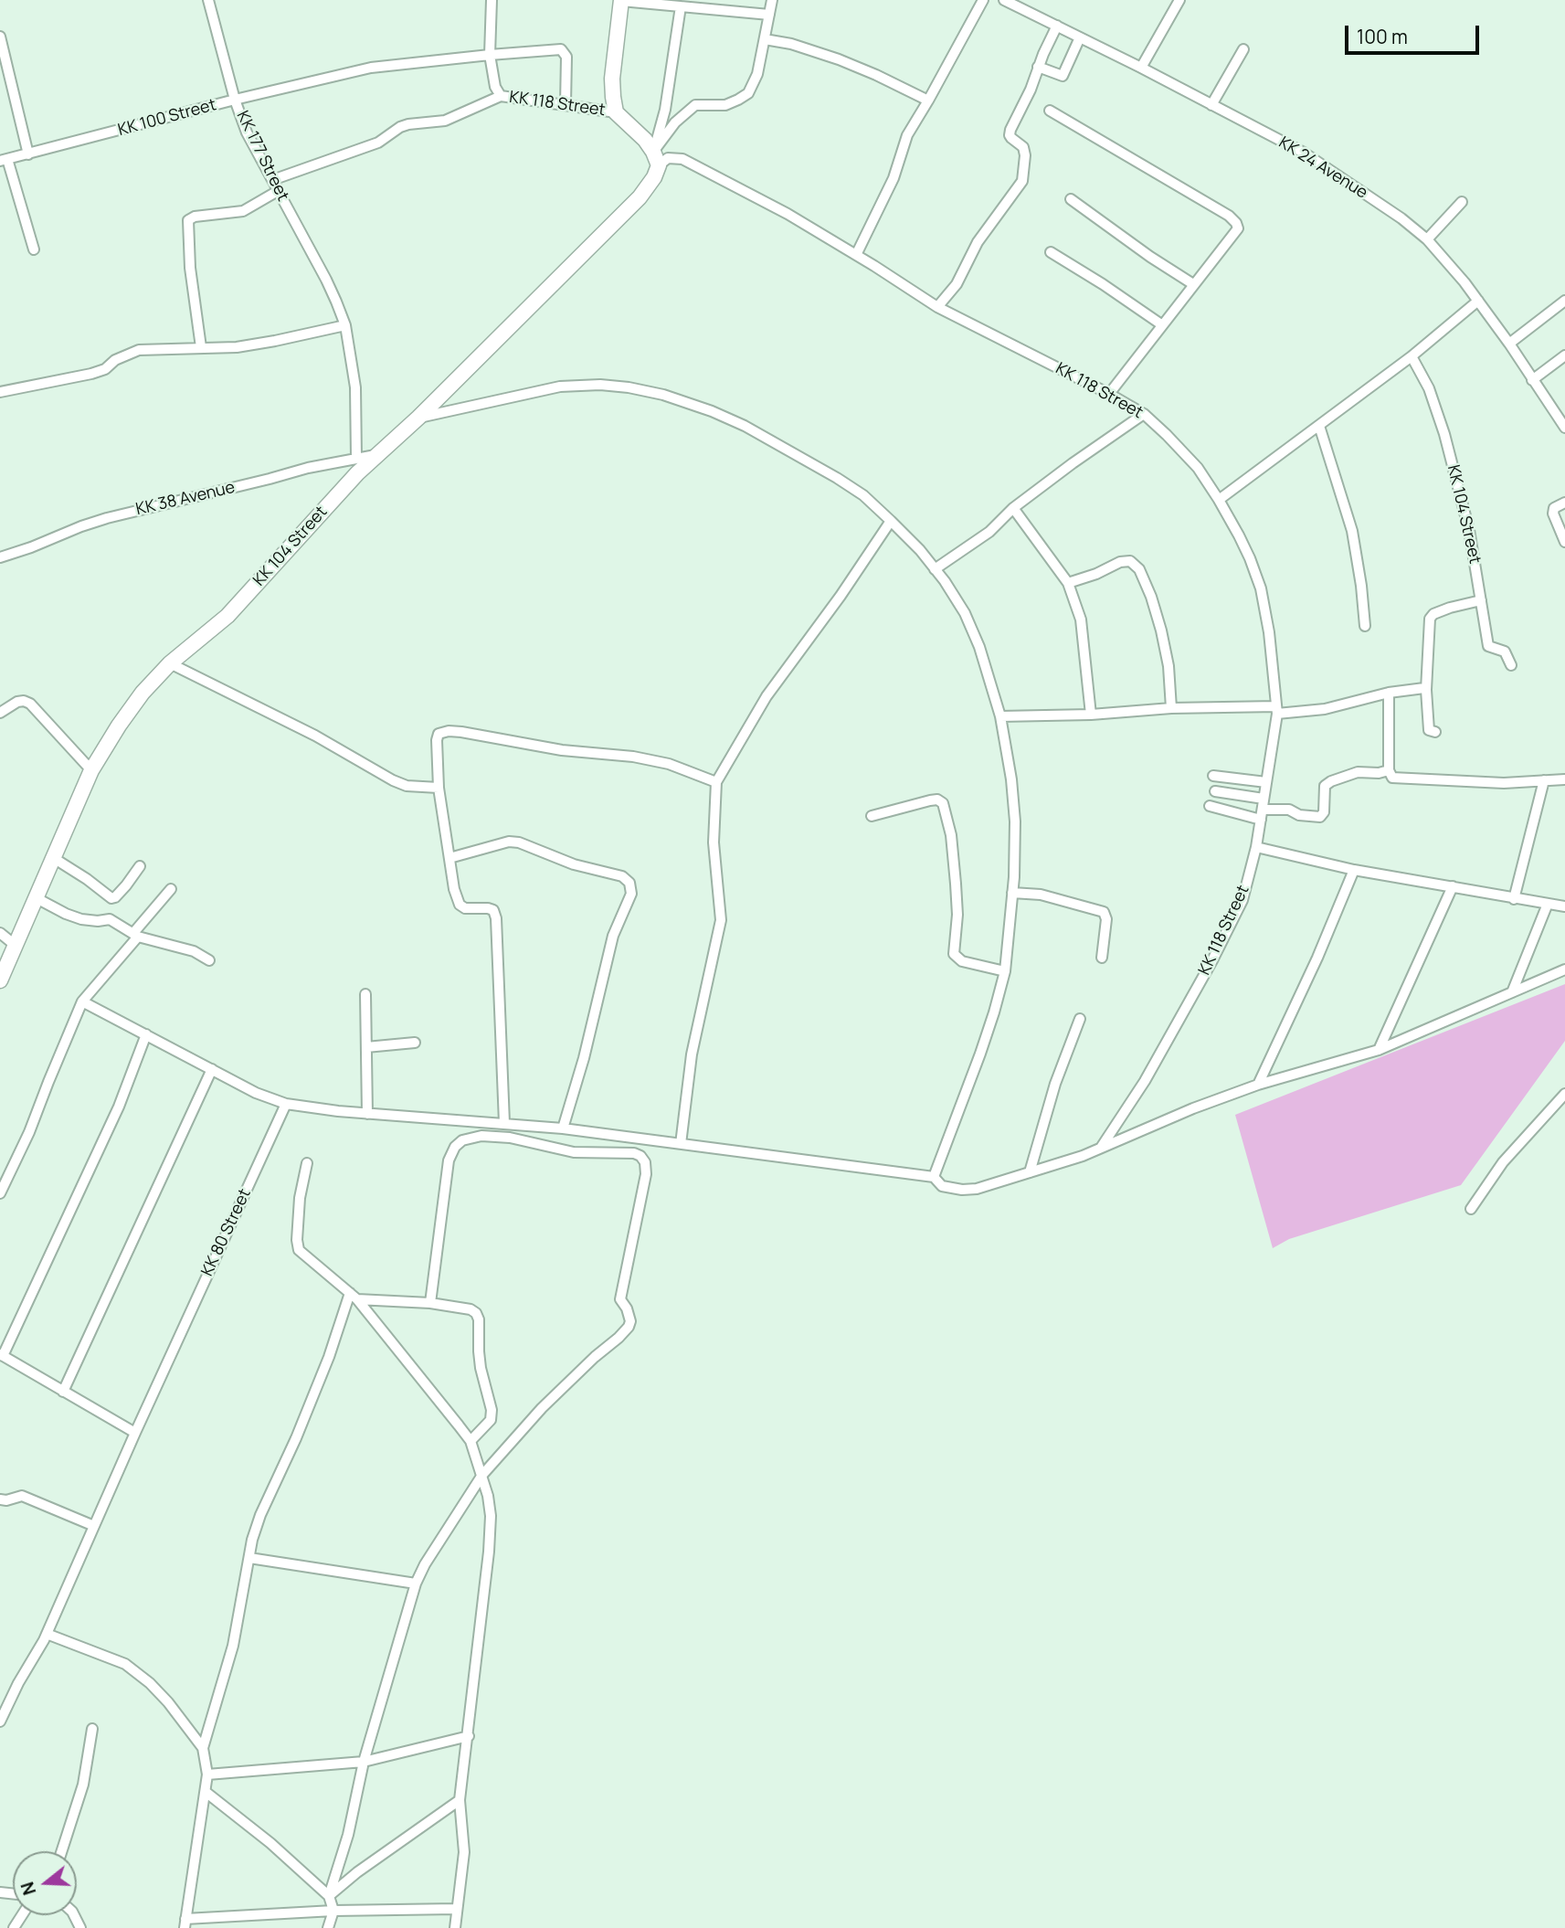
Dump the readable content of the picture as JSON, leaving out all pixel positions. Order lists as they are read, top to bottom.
{
  "streets": {
    "street": [
      "KK 118 Street",
      "KK 100 Street",
      "KK 177 Street",
      "KK 24 Avenue",
      "KK 38 Avenue",
      "KK 104 Street",
      "KK 80 Street"
    ]
  },
  "crossings": [
    ["KK 118 Street", "KK 177 Street"],
    ["KK 118 Street", "KK 104 Street"],
    ["KK 100 Street", "KK 177 Street"],
    ["KK 177 Street", "KK 38 Avenue"],
    ["KK 38 Avenue", "KK 104 Street"]
  ],
  "scale_bar": "100 m",
  "north": "left"
}
